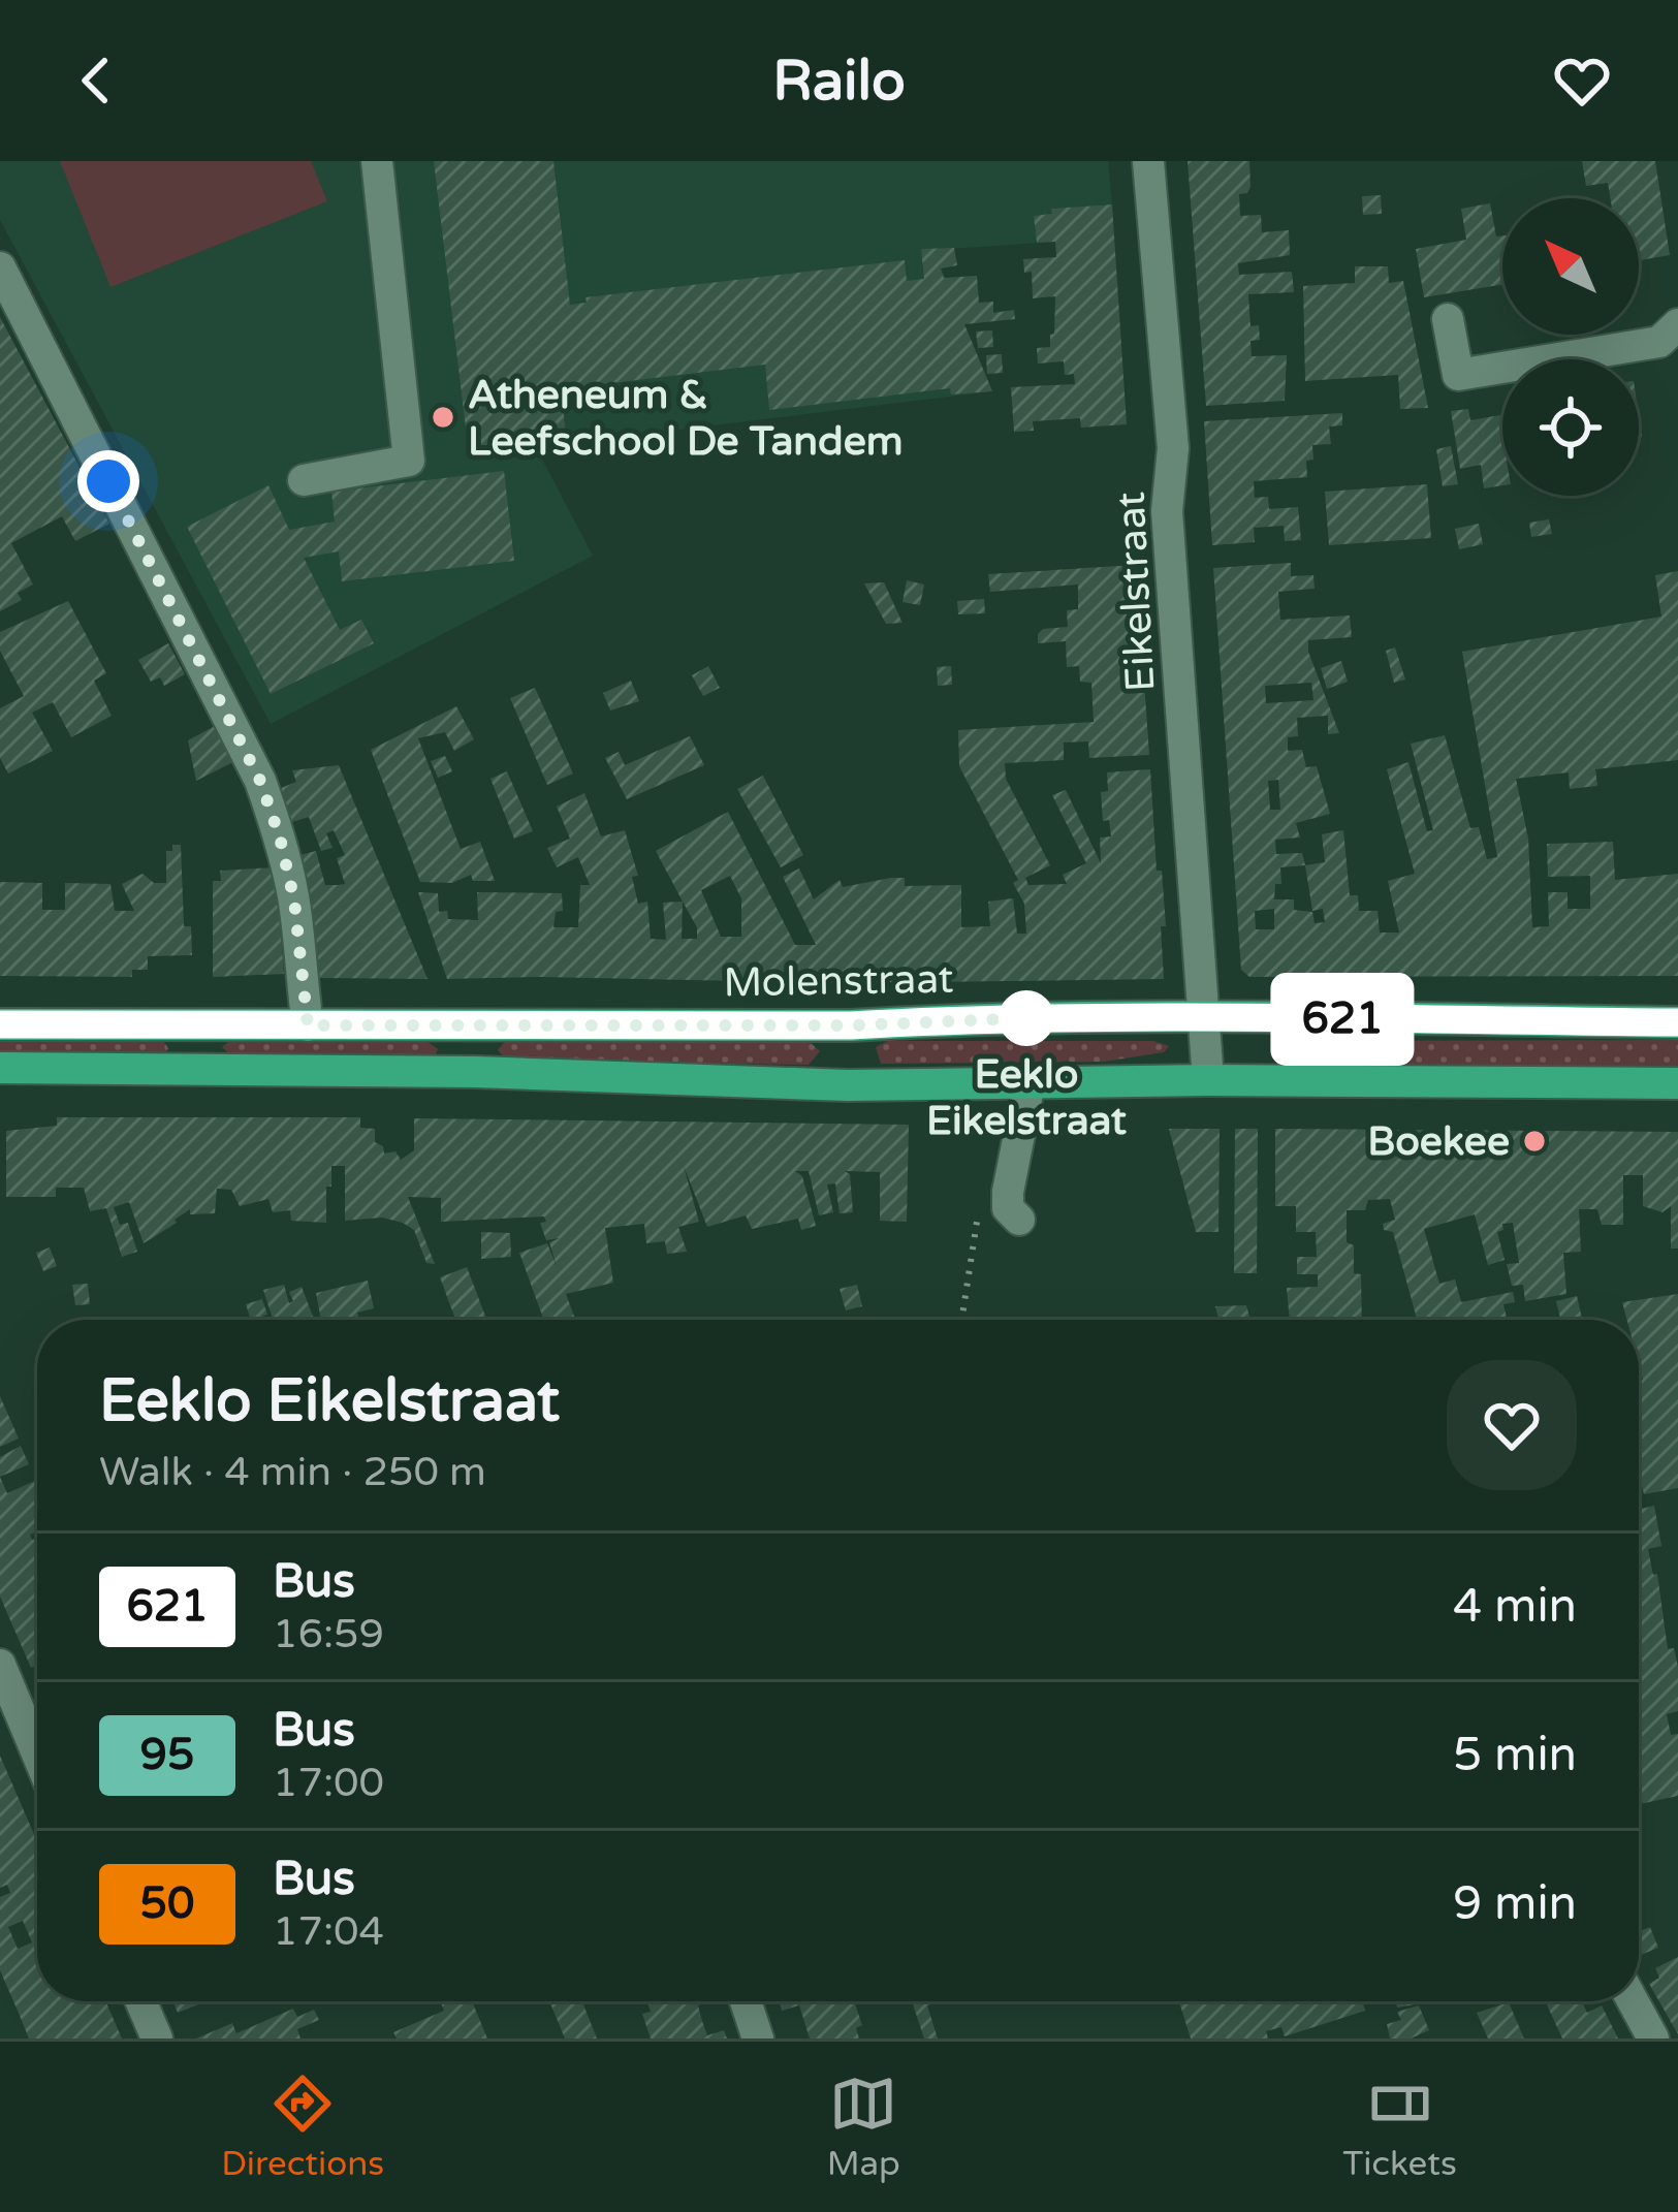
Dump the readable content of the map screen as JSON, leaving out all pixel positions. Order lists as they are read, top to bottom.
{
  "streets": {
    "main road": ["Molenstraat"],
    "street": ["Eikelstraat"]
  },
  "crossings": [
    ["Eikelstraat", "Molenstraat"]
  ],
  "places": ["Atheneum & Leefschool De Tandem", "Eeklo Eikelstraat", "Boekee"],
  "lines": ["bus line 621"],
  "north": "top left",
  "page": {
    "header": "Railo",
    "on_map": "621",
    "heading": ["Eeklo Eikelstraat", "Walk · 4 min · 250 m"],
    "list": [
      {
        "mark": "621",
        "name": "Bus",
        "note": "16:59",
        "value": "4 min"
      },
      {
        "mark": "95",
        "name": "Bus",
        "note": "17:00",
        "value": "5 min"
      },
      {
        "mark": "50",
        "name": "Bus",
        "note": "17:04",
        "value": "9 min"
      }
    ],
    "tabs": ["Directions", "Map", "Tickets"]
  }
}
